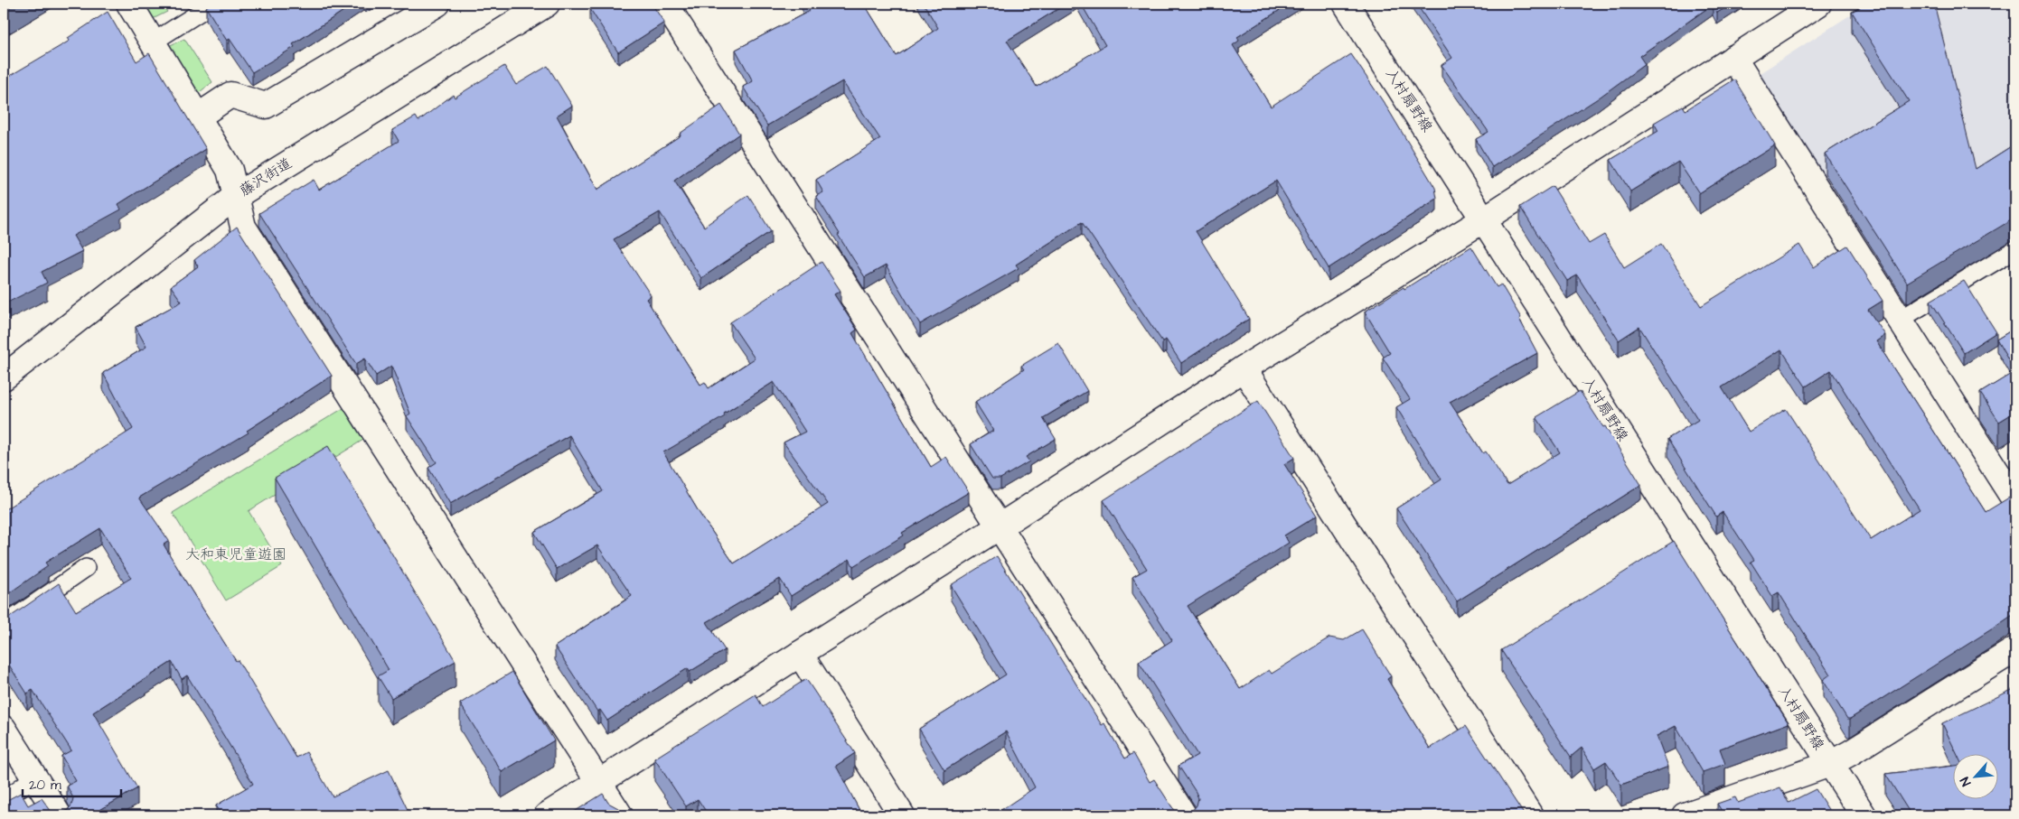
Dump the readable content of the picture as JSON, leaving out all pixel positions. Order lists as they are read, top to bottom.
{
  "streets": {
    "main road": ["入村扇野線", "藤沢街道"]
  },
  "parks": ["大和東児童遊園"],
  "scale_bar": "20 m",
  "north": "bottom left"
}
